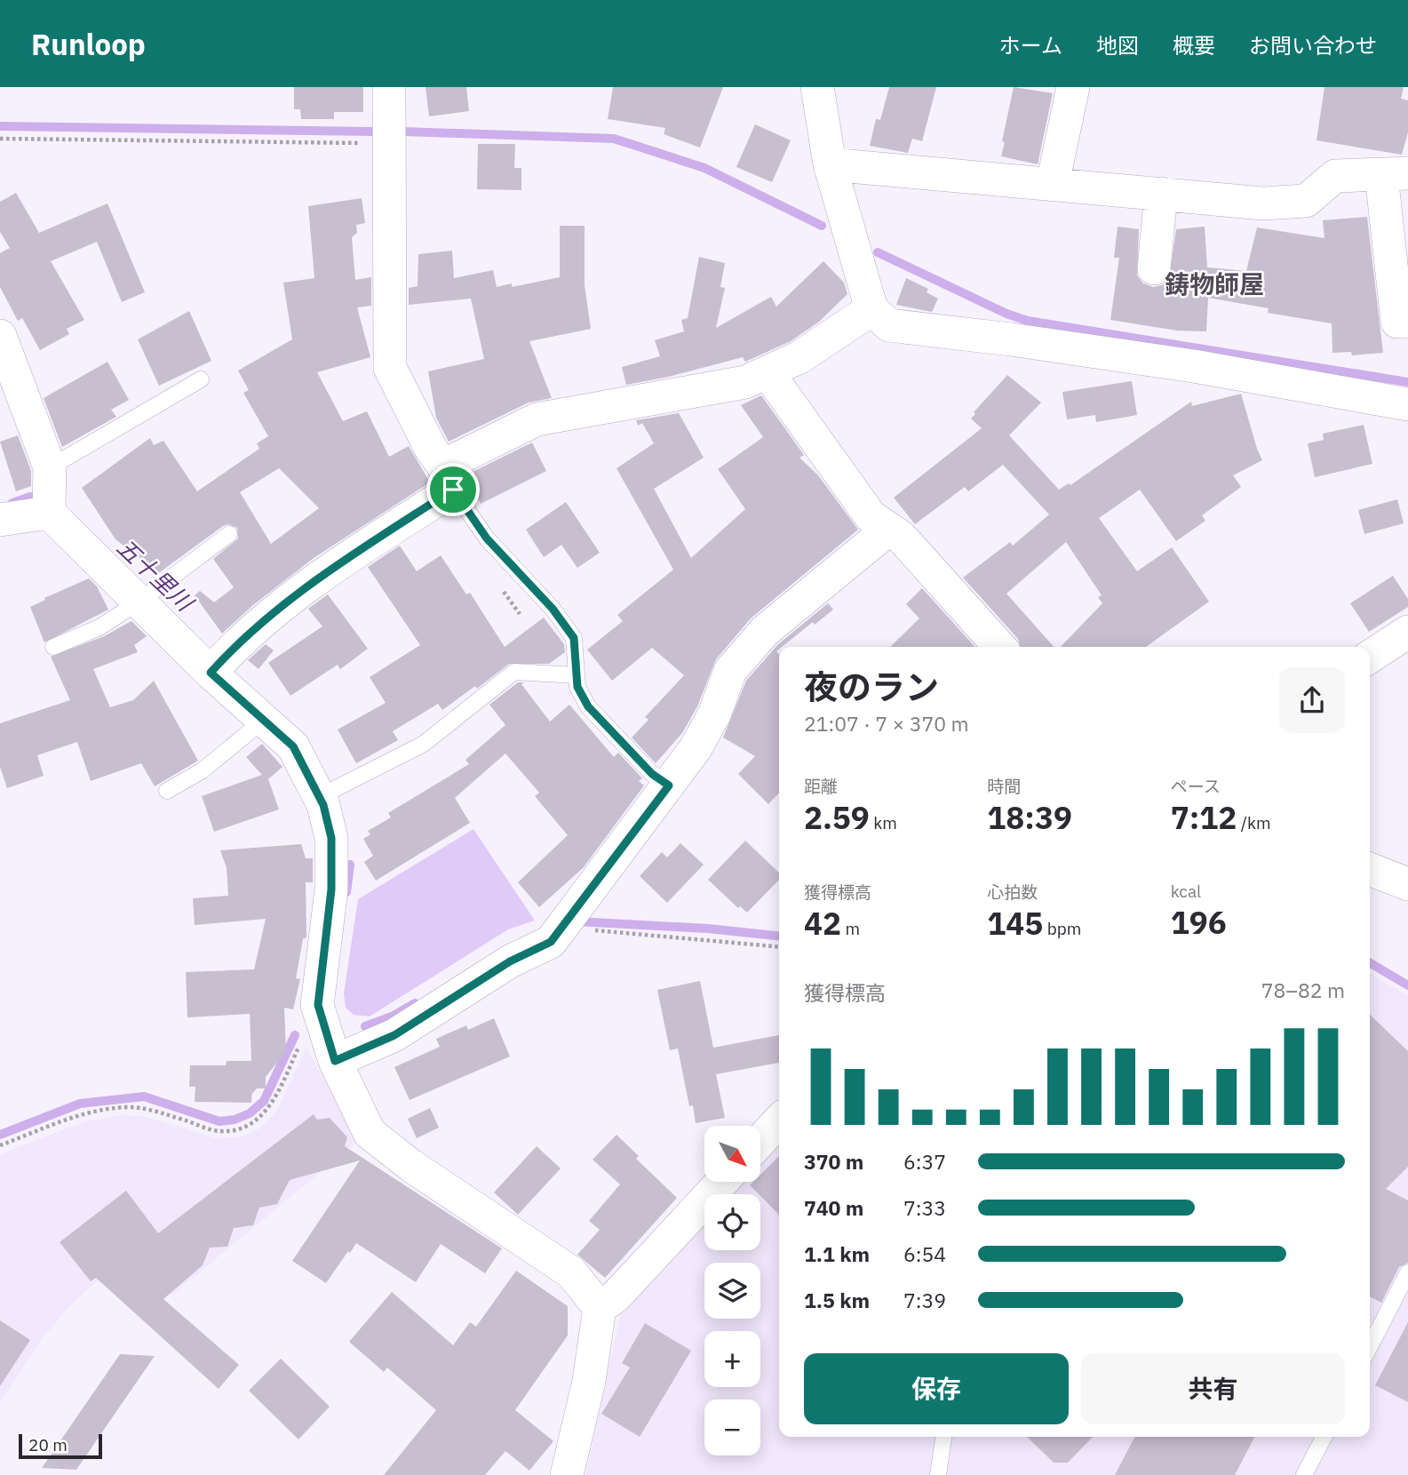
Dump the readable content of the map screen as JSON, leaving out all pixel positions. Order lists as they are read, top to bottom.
{
  "districts": ["鋳物師屋"],
  "water": ["五十里川"],
  "scale_bar": "20 m",
  "north": "bottom right",
  "page": {
    "header": "Runloop",
    "nav": [
      "ホーム",
      "地図",
      "概要",
      "お問い合わせ"
    ],
    "heading": ["夜のラン", "21:07 · 7 × 370 m"],
    "stats": [
      ["距離", "2.59 km"],
      ["時間", "18:39"],
      ["ペース", "7:12 /km"],
      ["獲得標高", "42 m"],
      ["心拍数", "145 bpm"],
      ["kcal", "196"]
    ],
    "chart": ["獲得標高", "78–82 m"],
    "map_buttons": ["+", "−"],
    "list": [
      {
        "name": "370 m",
        "note": "6:37"
      },
      {
        "name": "740 m",
        "note": "7:33"
      },
      {
        "name": "1.1 km",
        "note": "6:54"
      },
      {
        "name": "1.5 km",
        "note": "7:39"
      }
    ],
    "buttons": ["保存", "共有"],
    "scale": "20 m"
  }
}
